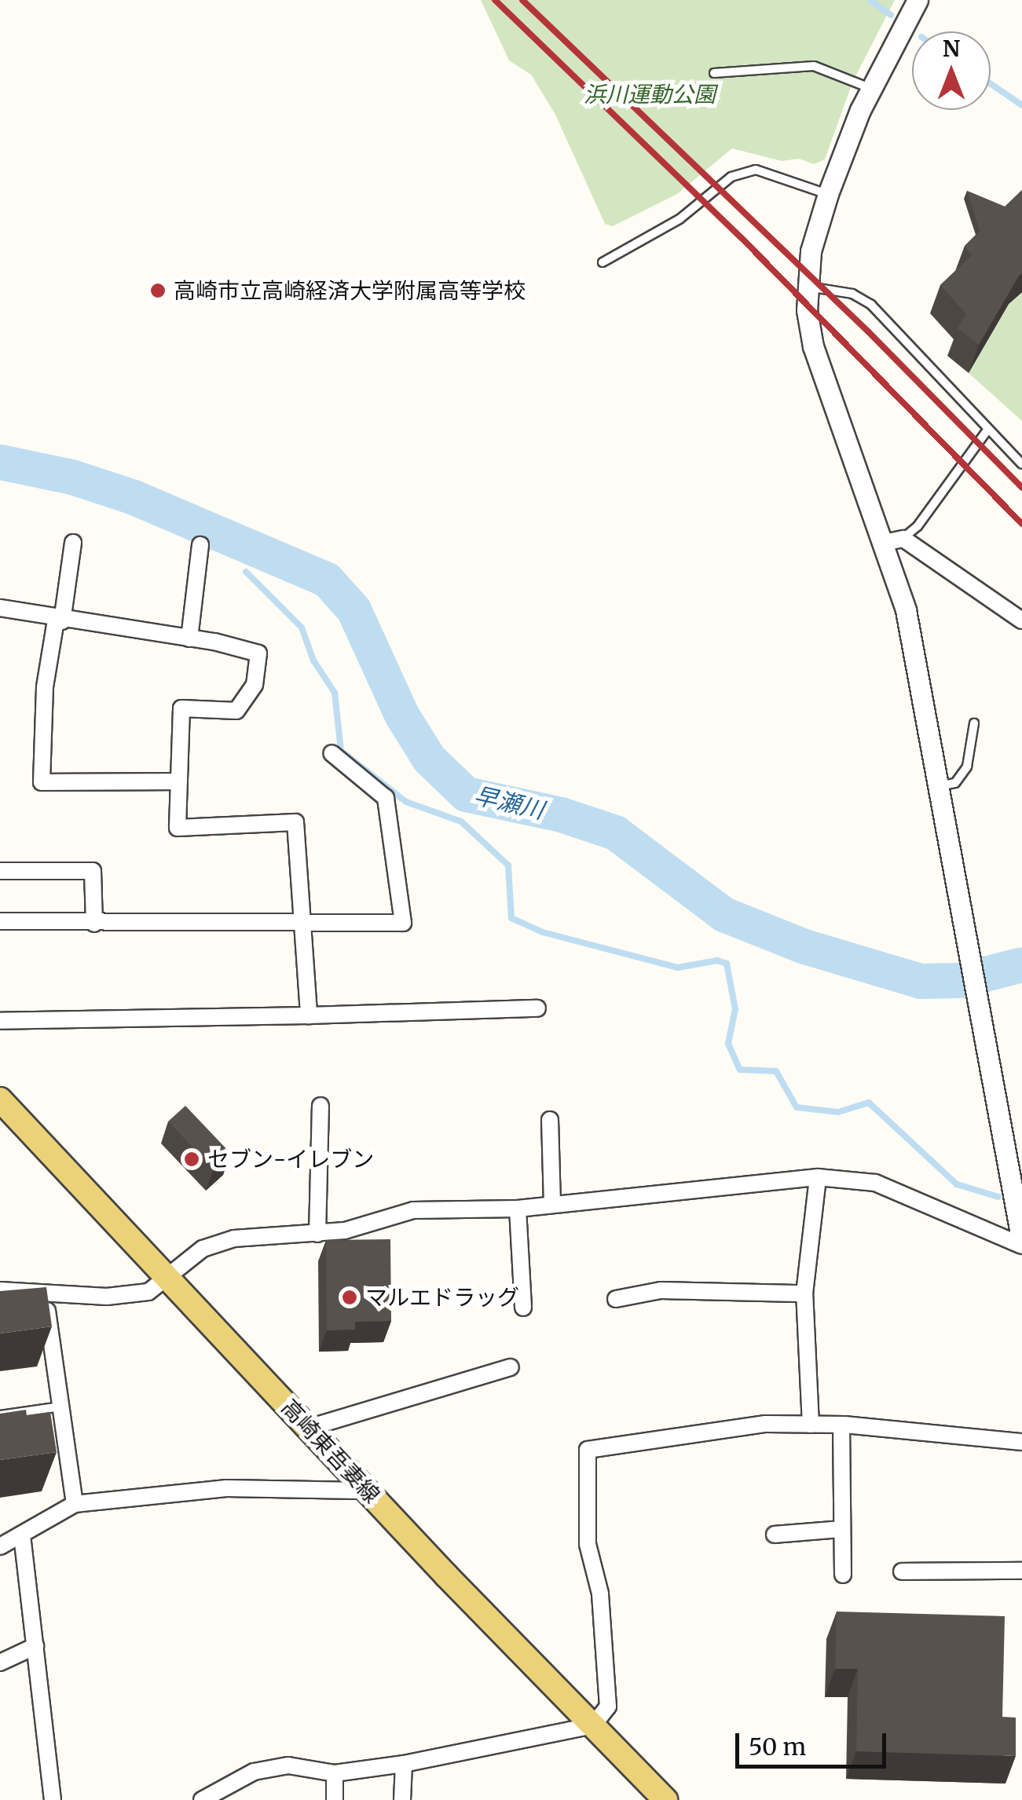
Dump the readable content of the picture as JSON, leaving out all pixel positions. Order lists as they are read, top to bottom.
{
  "streets": {
    "main road": ["高崎東吾妻線"]
  },
  "water": ["早瀬川"],
  "parks": ["浜川運動公園"],
  "places": ["高崎市立高崎経済大学附属高等学校", "セブン-イレブン", "マルエドラッグ"],
  "scale_bar": "50 m",
  "north": "top"
}
